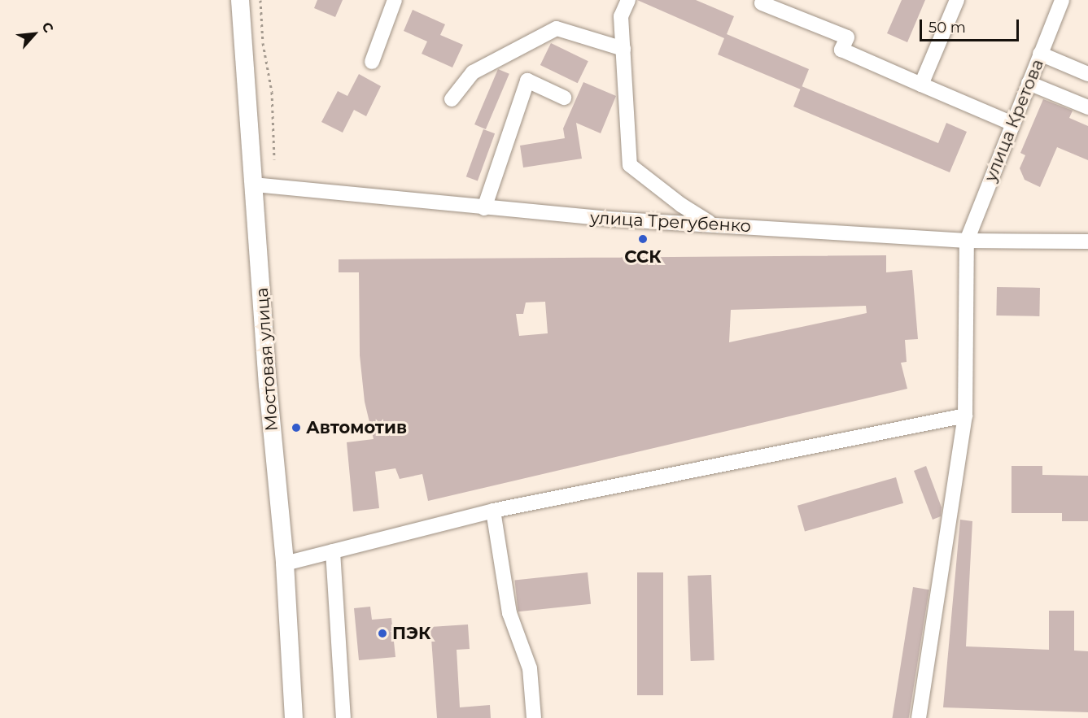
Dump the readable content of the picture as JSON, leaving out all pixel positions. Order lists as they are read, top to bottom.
{
  "streets": {
    "main road": ["Мостовая улица"],
    "street": ["улица Кретова", "улица Трегубенко"]
  },
  "crossings": [
    ["улица Кретова", "улица Трегубенко"],
    ["улица Трегубенко", "Мостовая улица"]
  ],
  "places": ["ССК", "Автомотив", "ПЭК"],
  "scale_bar": "50 m",
  "north": "top right"
}
